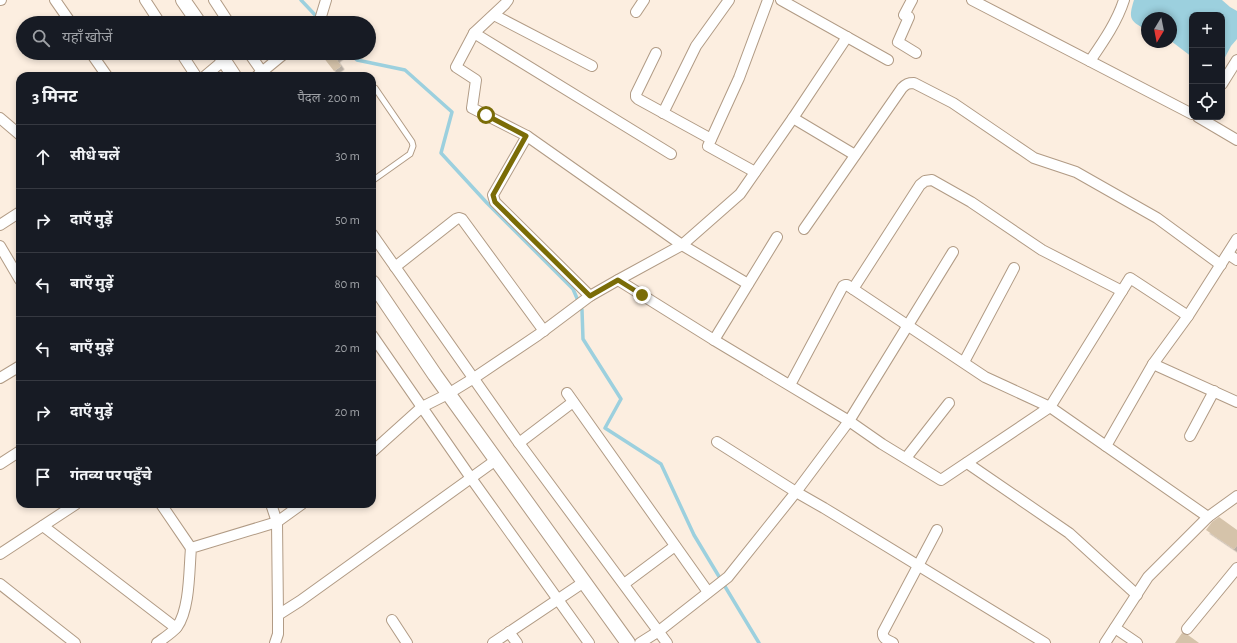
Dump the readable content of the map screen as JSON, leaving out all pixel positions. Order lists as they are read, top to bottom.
{
  "north": "bottom",
  "page": {
    "map_buttons": ["+", "−"],
    "search": "यहाँ खोजें",
    "heading": ["3 मिनट", "पैदल · 200 m"],
    "list": [
      ["सीधे चलें", "30 m"],
      ["दाएँ मुड़ें", "50 m"],
      ["बाएँ मुड़ें", "80 m"],
      ["बाएँ मुड़ें", "20 m"],
      ["दाएँ मुड़ें", "20 m"],
      "गंतव्य पर पहुँचे"
    ]
  }
}
